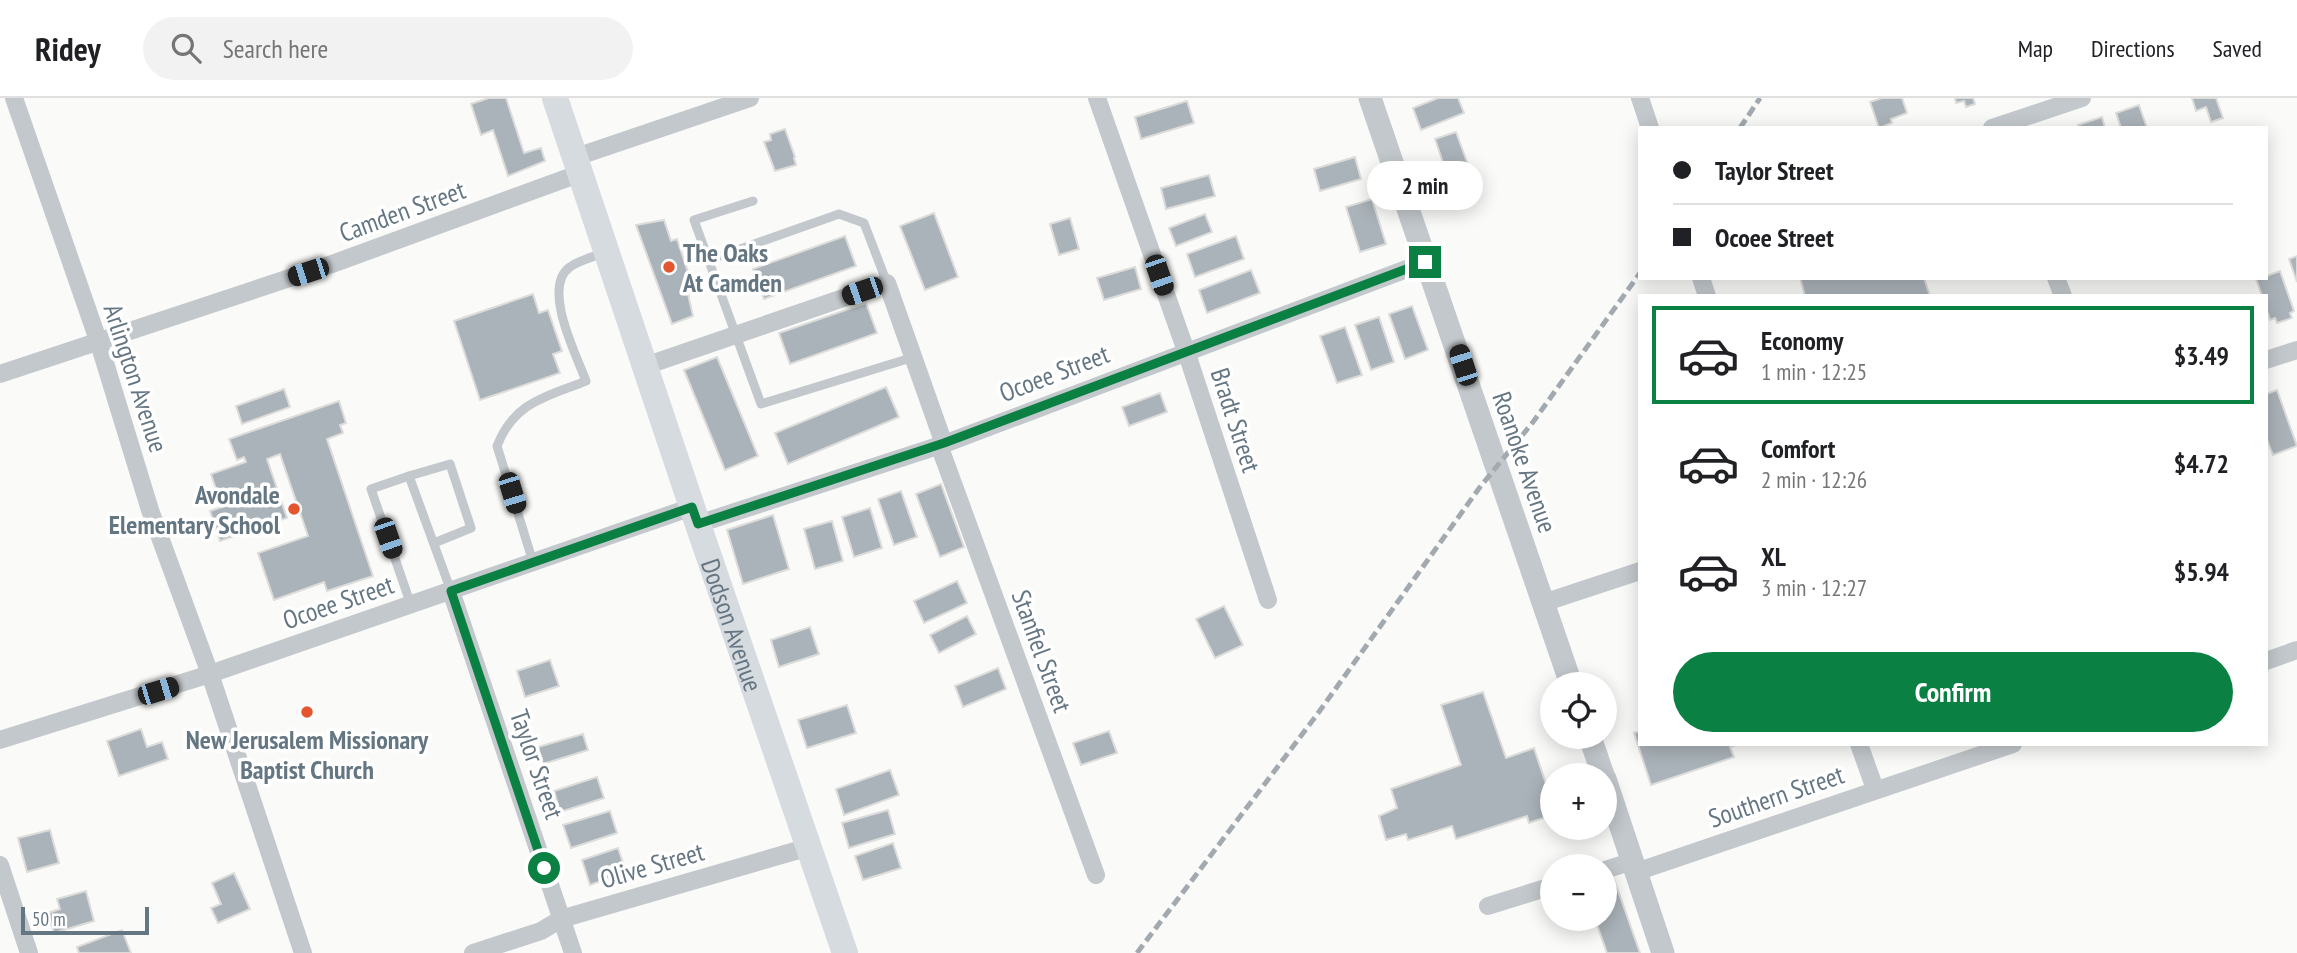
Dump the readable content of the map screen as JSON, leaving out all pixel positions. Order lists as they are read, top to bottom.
{
  "streets": {
    "main road": ["Dodson Avenue"],
    "street": [
      "Camden Street",
      "Ocoee Street",
      "Arlington Avenue",
      "Bradt Street",
      "Roanoke Avenue",
      "Stanfiel Street",
      "Taylor Street",
      "Southern Street",
      "Olive Street"
    ]
  },
  "crossings": [
    ["Camden Street", "Arlington Avenue"],
    ["Camden Street", "Dodson Avenue"],
    ["Ocoee Street", "Arlington Avenue"],
    ["Ocoee Street", "Bradt Street"],
    ["Ocoee Street", "Roanoke Avenue"],
    ["Ocoee Street", "Dodson Avenue"],
    ["Ocoee Street", "Stanfiel Street"],
    ["Ocoee Street", "Taylor Street"],
    ["Dodson Avenue", "Olive Street"],
    ["Taylor Street", "Olive Street"]
  ],
  "places": ["The Oaks At Camden", "Avondale Elementary School", "New Jerusalem Missionary Baptist Church"],
  "scale_bar": "50 m",
  "page": {
    "header": "Ridey",
    "search": "Search here",
    "nav": ["Map", "Directions", "Saved"],
    "banner": ["Taylor Street", "Ocoee Street"],
    "bubble": "2 min",
    "list": [
      {
        "name": "Economy",
        "note": "1 min · 12:25",
        "value": "$3.49"
      },
      {
        "name": "Comfort",
        "note": "2 min · 12:26",
        "value": "$4.72"
      },
      {
        "name": "XL",
        "note": "3 min · 12:27",
        "value": "$5.94"
      }
    ],
    "buttons": "Confirm",
    "map_buttons": ["+", "−"],
    "scale": "50 m"
  }
}
